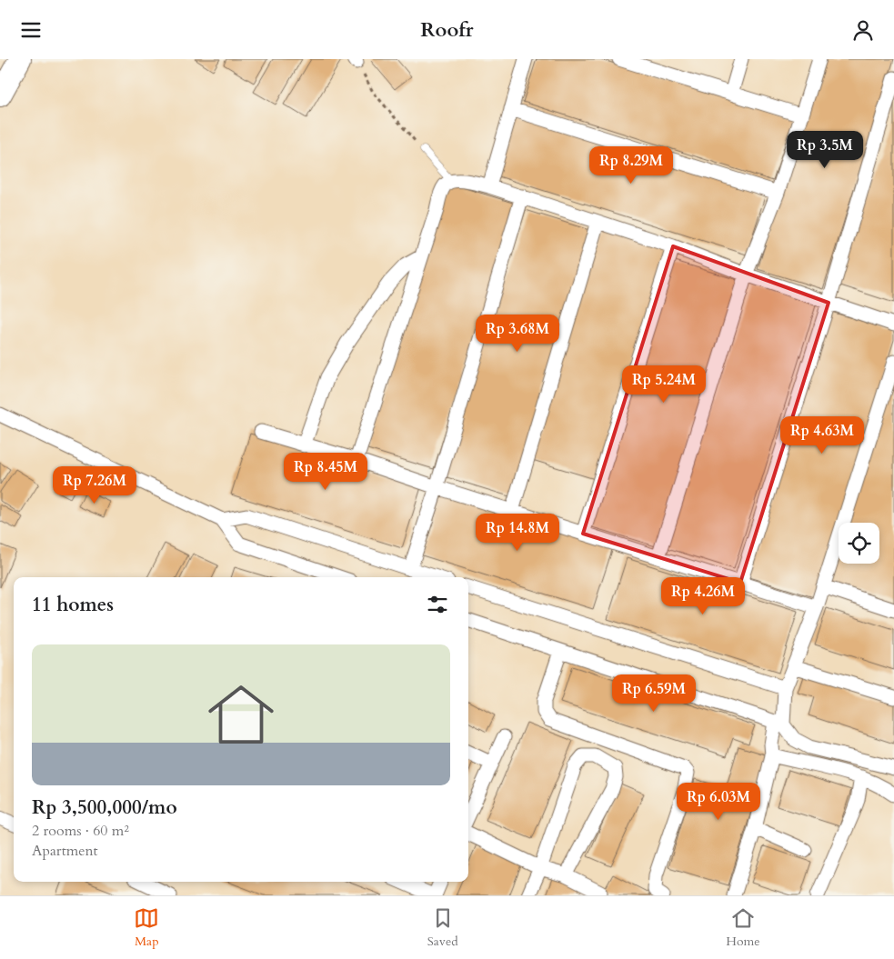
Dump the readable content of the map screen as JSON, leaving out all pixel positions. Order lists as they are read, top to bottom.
{
  "page": {
    "header": "Roofr",
    "price": [
      "Rp 3.5M",
      "Rp 8.29M",
      "Rp 3.68M",
      "Rp 5.24M",
      "Rp 4.63M",
      "Rp 8.45M",
      "Rp 7.26M",
      "Rp 14.8M",
      "Rp 4.26M",
      "Rp 6.59M",
      "Rp 6.03M"
    ],
    "heading": "11 homes",
    "list": [
      {
        "name": "Rp 3,500,000/mo",
        "note": "2 rooms · 60 m² · Apartment"
      }
    ],
    "tabs": ["Map", "Saved", "Home"]
  }
}
